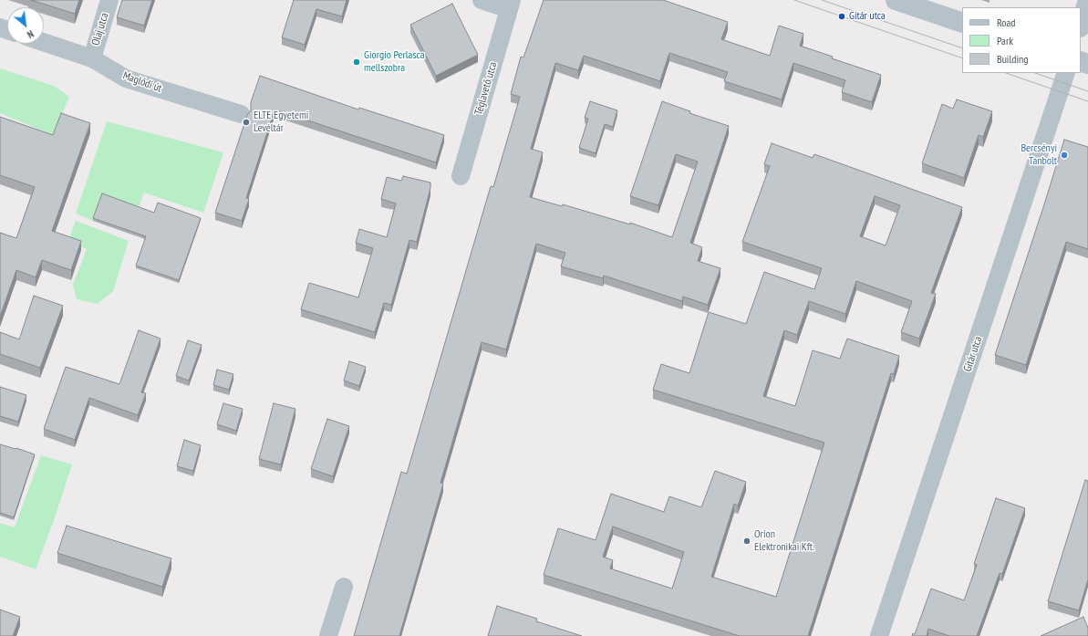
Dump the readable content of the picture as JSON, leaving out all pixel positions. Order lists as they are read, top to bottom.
{
  "streets": {
    "street": [
      "Olaj utca",
      "Maglódi út",
      "Téglavető utca",
      "Gitár utca"
    ]
  },
  "crossings": [
    ["Olaj utca", "Maglódi út"]
  ],
  "places": [
    "Gitár utca",
    "Giorgio Perlasca mellszobra",
    "ELTE Egyetemi Levéltár",
    "Bercsényi Tanbolt",
    "Orion Elektronikai Kft."
  ],
  "legend": ["Road", "Park", "Building"],
  "north": "bottom right"
}
